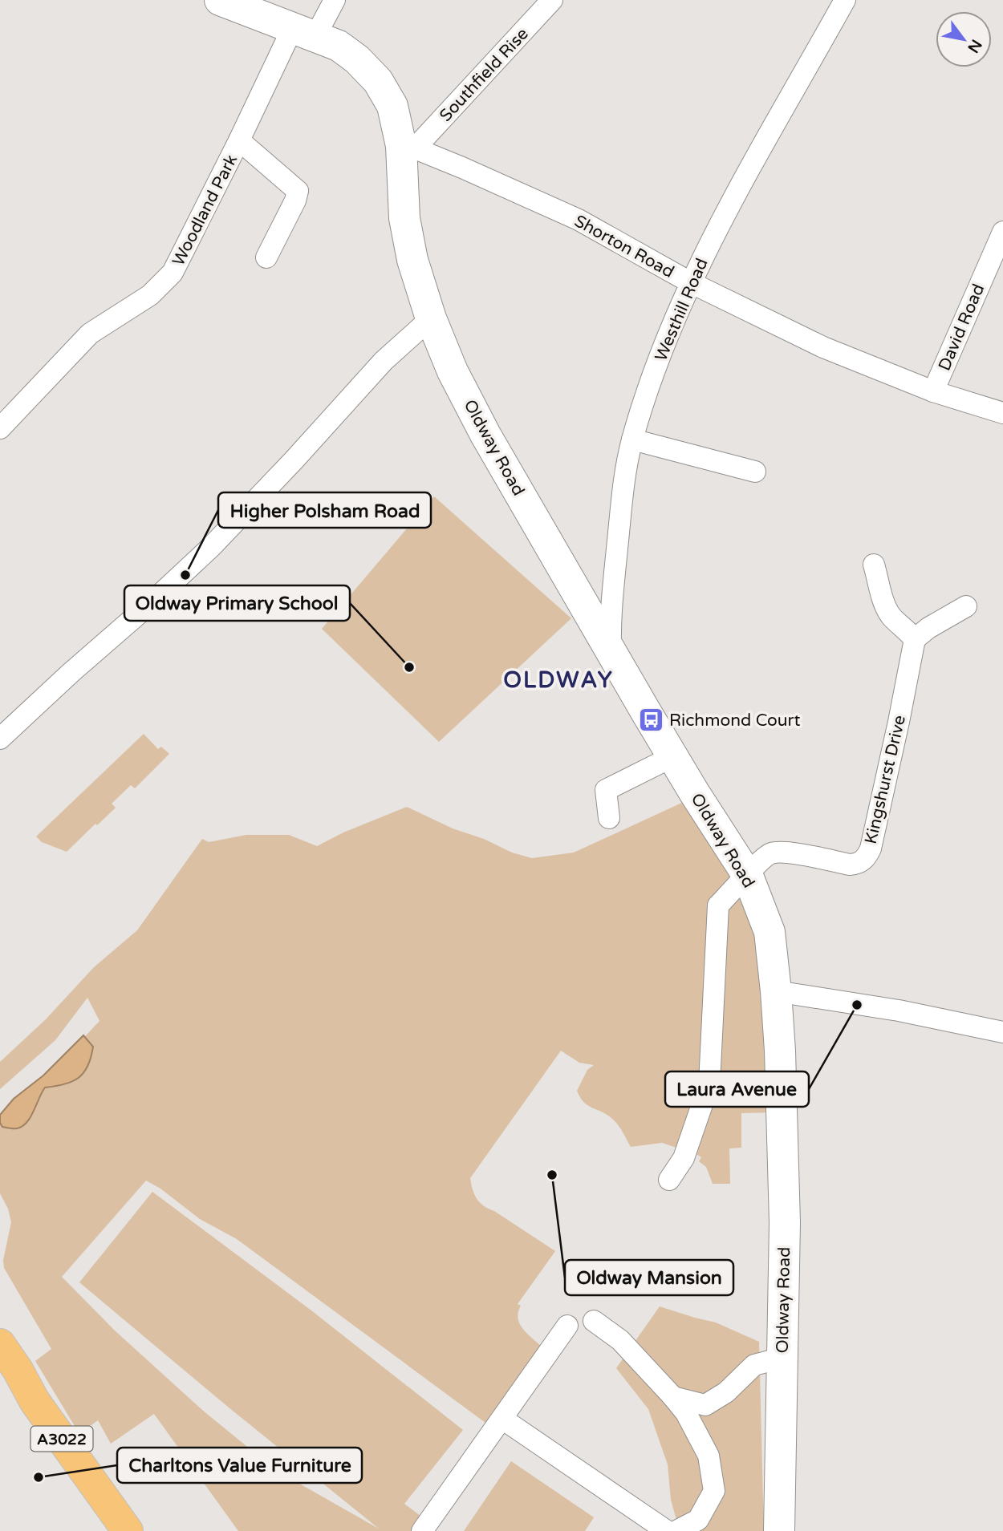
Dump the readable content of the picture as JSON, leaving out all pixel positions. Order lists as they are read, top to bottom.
{
  "streets": {
    "main road": ["A3022"],
    "street": [
      "Southfield Rise",
      "Woodland Park",
      "Shorton Road",
      "Westhill Road",
      "David Road",
      "Oldway Road",
      "Kingshurst Drive"
    ]
  },
  "crossings": [
    ["Southfield Rise", "Shorton Road"],
    ["Southfield Rise", "Oldway Road"],
    ["Woodland Park", "Oldway Road"],
    ["Shorton Road", "Westhill Road"],
    ["Shorton Road", "David Road"],
    ["Shorton Road", "Oldway Road"],
    ["Westhill Road", "Oldway Road"],
    ["Oldway Road", "Kingshurst Drive"]
  ],
  "districts": ["OLDWAY"],
  "places": {
    "other": [
      "Higher Polsham Road",
      "Oldway Primary School",
      "Laura Avenue",
      "Oldway Mansion",
      "Charltons Value Furniture"
    ],
    "bus stop": ["Richmond Court"]
  },
  "north": "bottom right"
}
